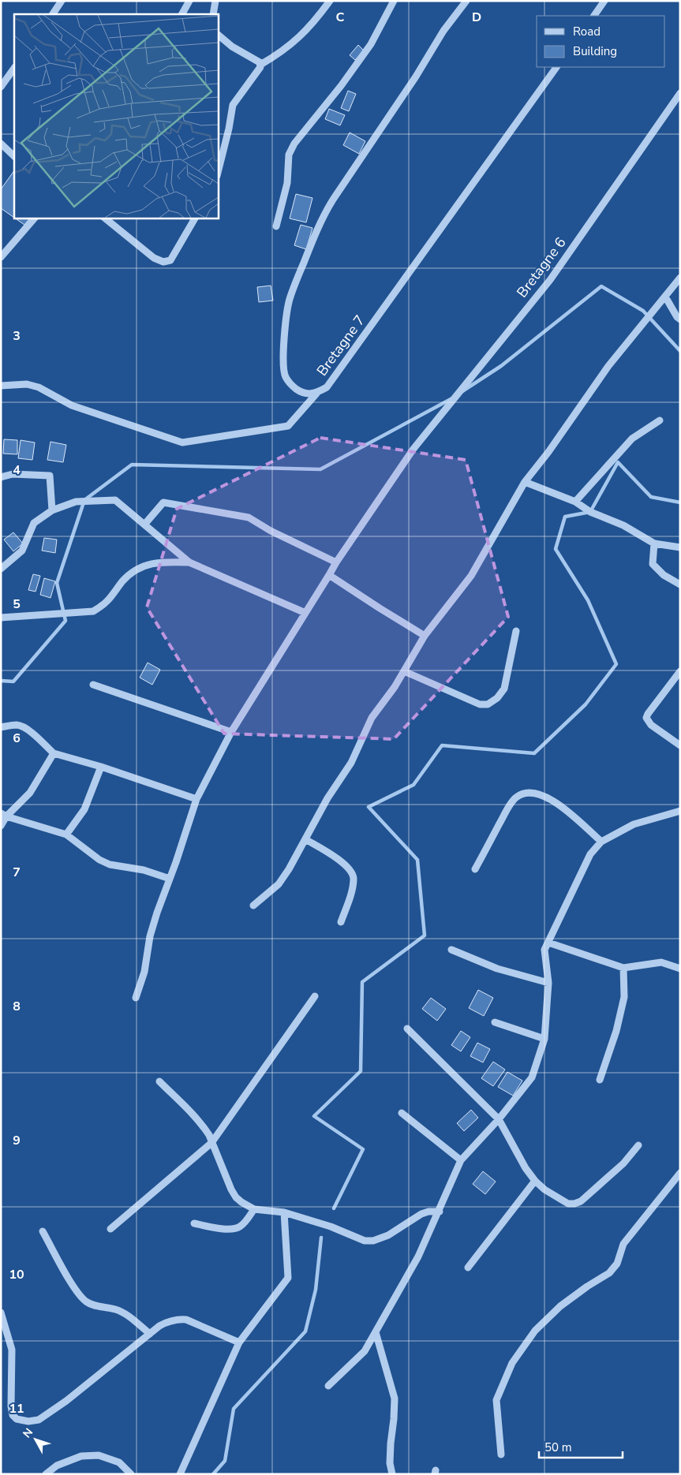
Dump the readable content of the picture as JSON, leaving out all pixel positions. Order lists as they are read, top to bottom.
{
  "streets": {
    "street": ["Bretagne 6", "Bretagne 7"]
  },
  "legend": ["Road", "Building"],
  "scale_bar": "50 m",
  "north": "top left",
  "grid": {
    "columns": ["C", "D"],
    "rows": [
      "3",
      "4",
      "5",
      "6",
      "7",
      "8",
      "9",
      "10",
      "11"
    ]
  }
}
